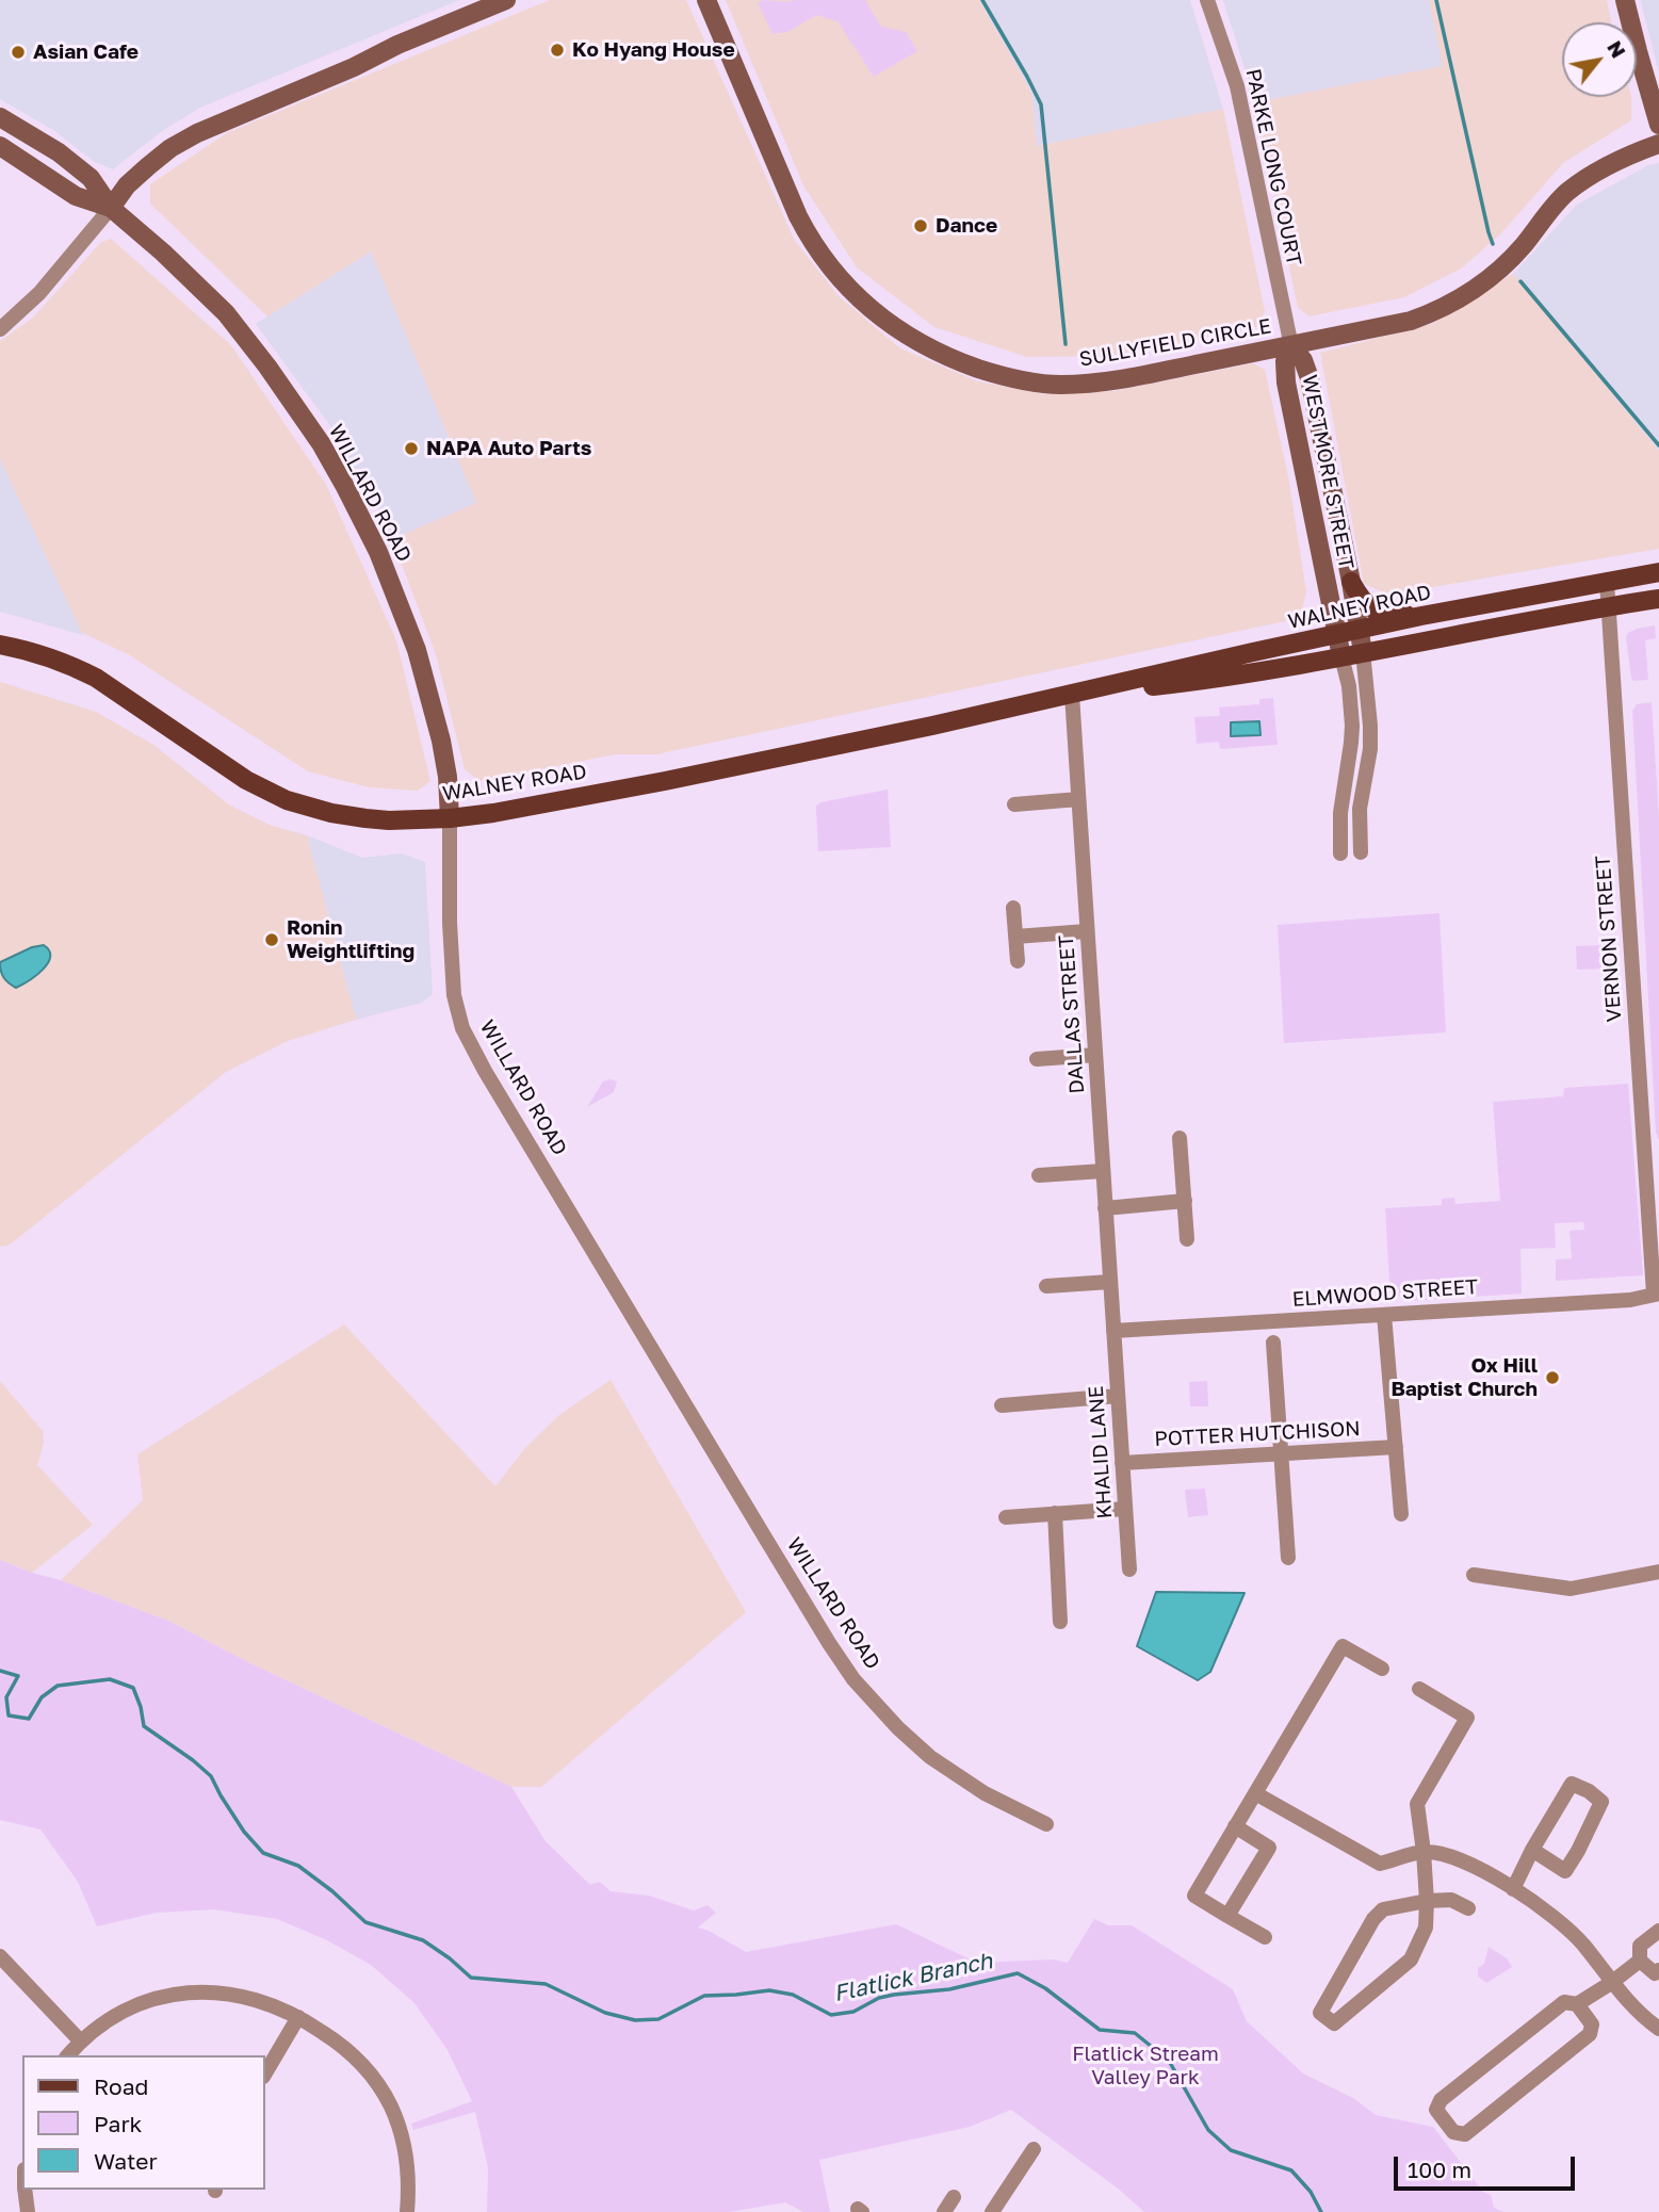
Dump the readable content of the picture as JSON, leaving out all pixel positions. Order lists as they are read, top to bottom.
{
  "streets": {
    "main road": ["WALNEY ROAD"],
    "street": [
      "PARKE LONG COURT",
      "SULLYFIELD CIRCLE",
      "WESTMORE STREET",
      "WILLARD ROAD",
      "VERNON STREET",
      "DALLAS STREET",
      "ELMWOOD STREET",
      "POTTER HUTCHISON",
      "KHALID LANE"
    ]
  },
  "crossings": [
    ["PARKE LONG COURT", "SULLYFIELD CIRCLE"],
    ["PARKE LONG COURT", "WESTMORE STREET"],
    ["SULLYFIELD CIRCLE", "WESTMORE STREET"],
    ["WESTMORE STREET", "WALNEY ROAD"],
    ["WILLARD ROAD", "WALNEY ROAD"],
    ["WALNEY ROAD", "VERNON STREET"],
    ["WALNEY ROAD", "DALLAS STREET"],
    ["VERNON STREET", "ELMWOOD STREET"],
    ["DALLAS STREET", "ELMWOOD STREET"],
    ["DALLAS STREET", "KHALID LANE"],
    ["ELMWOOD STREET", "KHALID LANE"],
    ["POTTER HUTCHISON", "KHALID LANE"]
  ],
  "water": ["Flatlick Branch"],
  "parks": ["Flatlick Stream Valley Park"],
  "places": [
    "Ko Hyang House",
    "Asian Cafe",
    "Dance",
    "NAPA Auto Parts",
    "Ronin Weightlifting",
    "Ox Hill Baptist Church"
  ],
  "legend": ["Road", "Park", "Water"],
  "scale_bar": "100 m",
  "north": "top right"
}
